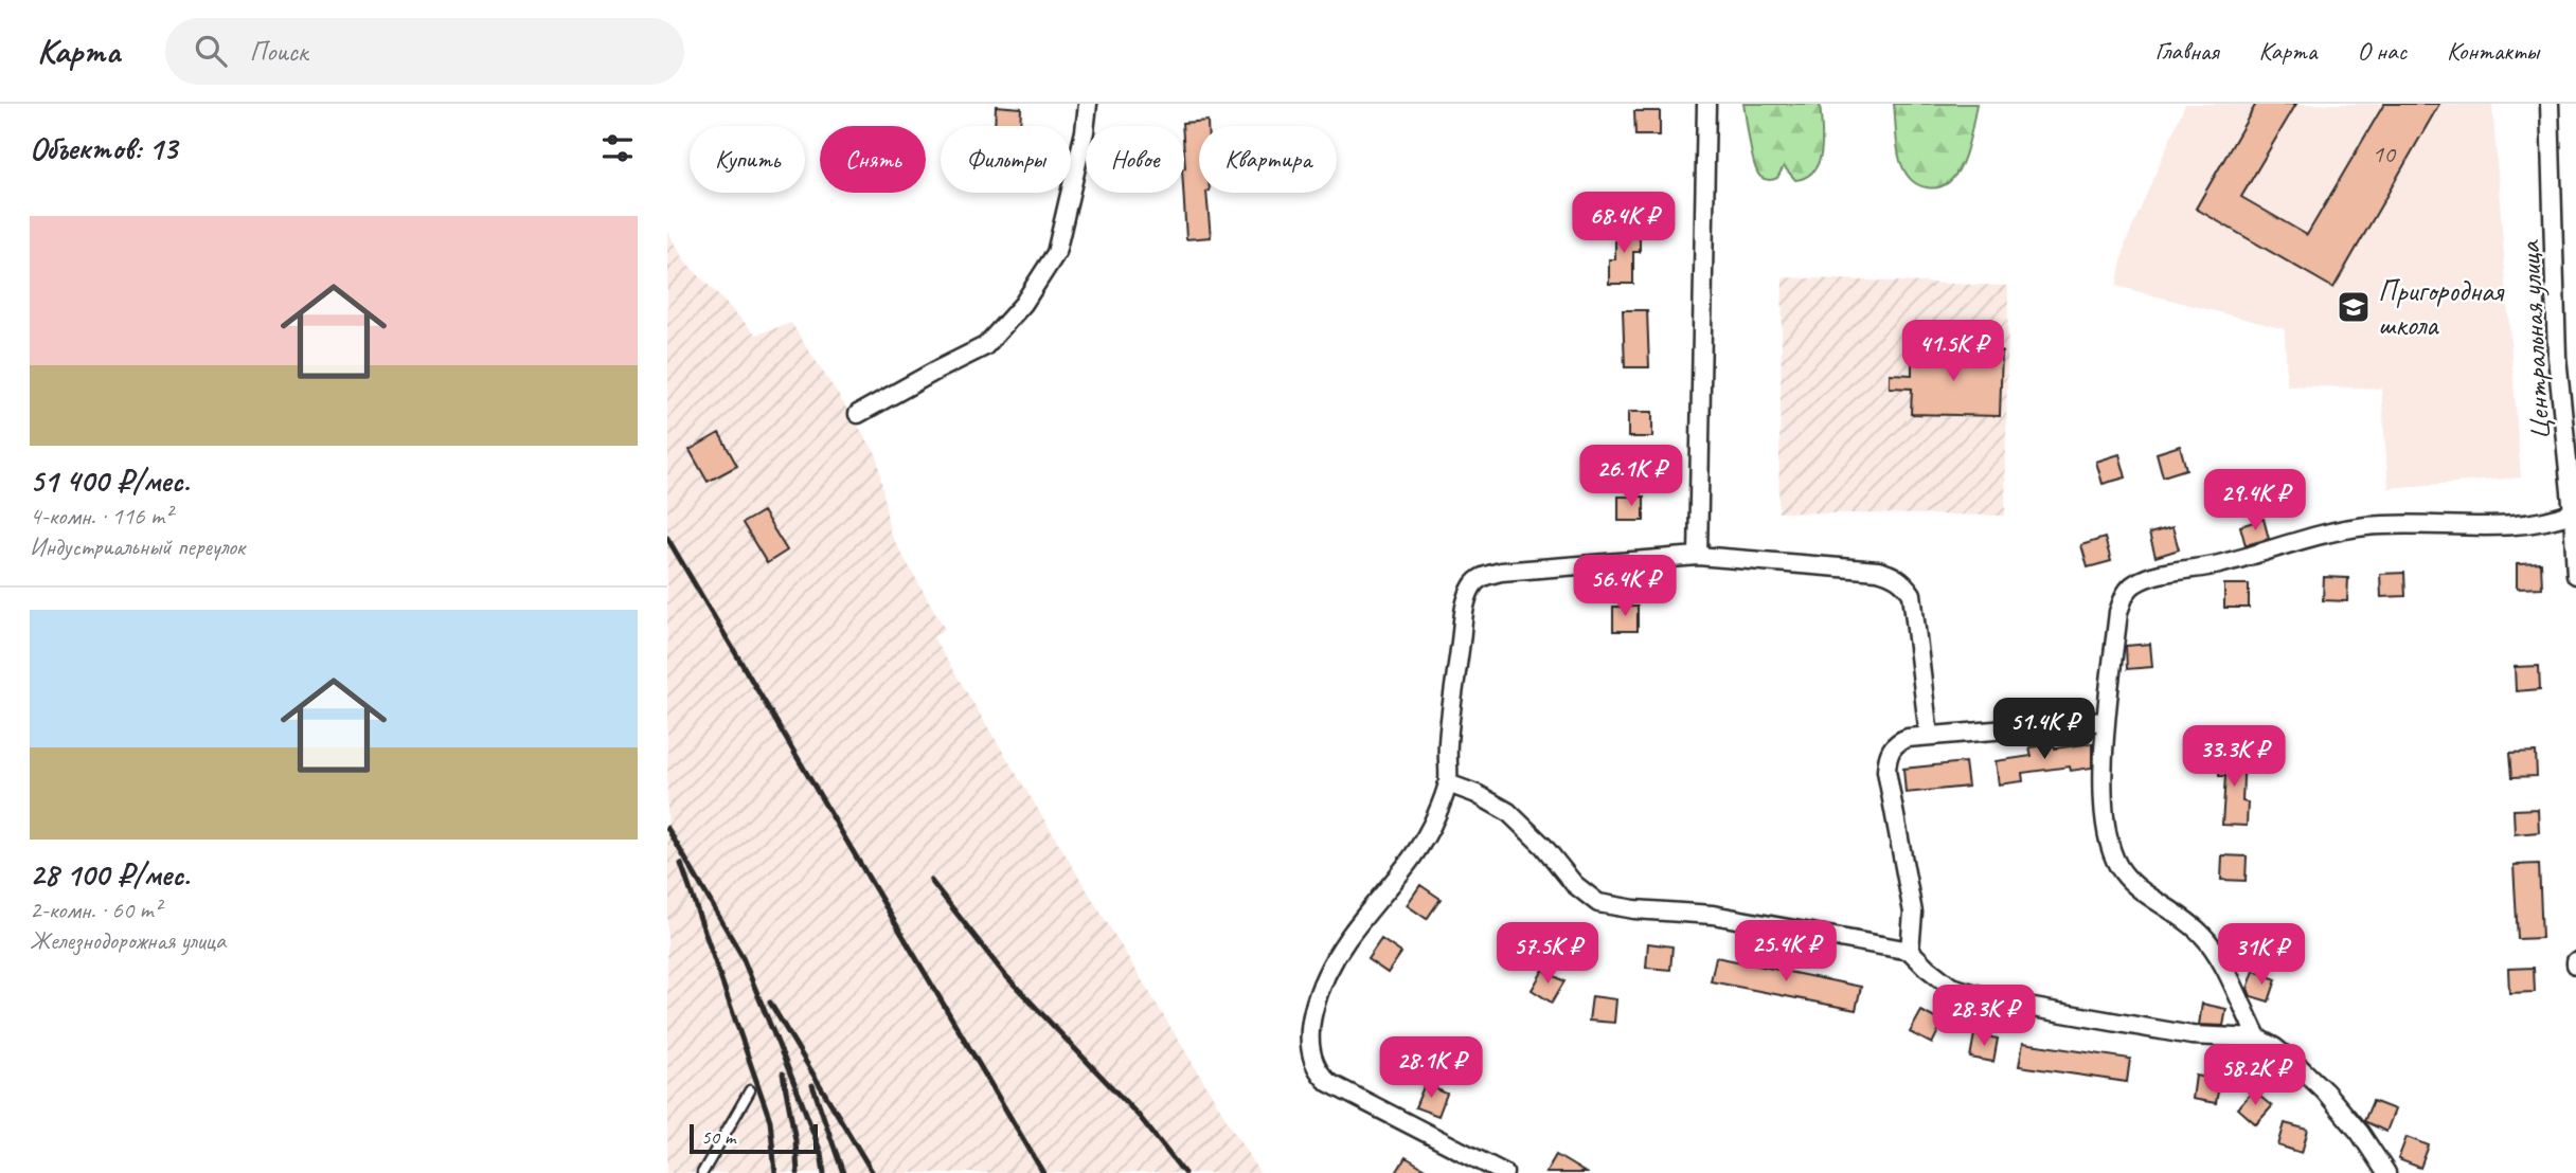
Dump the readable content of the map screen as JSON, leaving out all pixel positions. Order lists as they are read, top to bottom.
{
  "streets": {
    "street": ["Центральная улица"]
  },
  "places": {
    "school or university": ["Пригородная школа"]
  },
  "house_numbers": ["10"],
  "scale_bar": "50 m",
  "page": {
    "header": "Карта",
    "search": "Поиск",
    "nav": [
      "Главная",
      "Карта",
      "О нас",
      "Контакты"
    ],
    "heading": "Объектов: 13",
    "chip": [
      "Купить",
      "Снять",
      "Фильтры",
      "Новое",
      "Квартира"
    ],
    "price": [
      "68.4K ₽",
      "41.5K ₽",
      "26.1K ₽",
      "29.4K ₽",
      "56.4K ₽",
      "51.4K ₽",
      "33.3K ₽",
      "25.4K ₽",
      "57.5K ₽",
      "31K ₽",
      "28.3K ₽",
      "28.1K ₽",
      "58.2K ₽"
    ],
    "list": [
      {
        "name": "51 400 ₽/мес.",
        "note": "4-комн. · 116 m² · Индустриальный переулок"
      },
      {
        "name": "28 100 ₽/мес.",
        "note": "2-комн. · 60 m² · Железнодорожная улица"
      }
    ],
    "scale": "50 m"
  }
}
